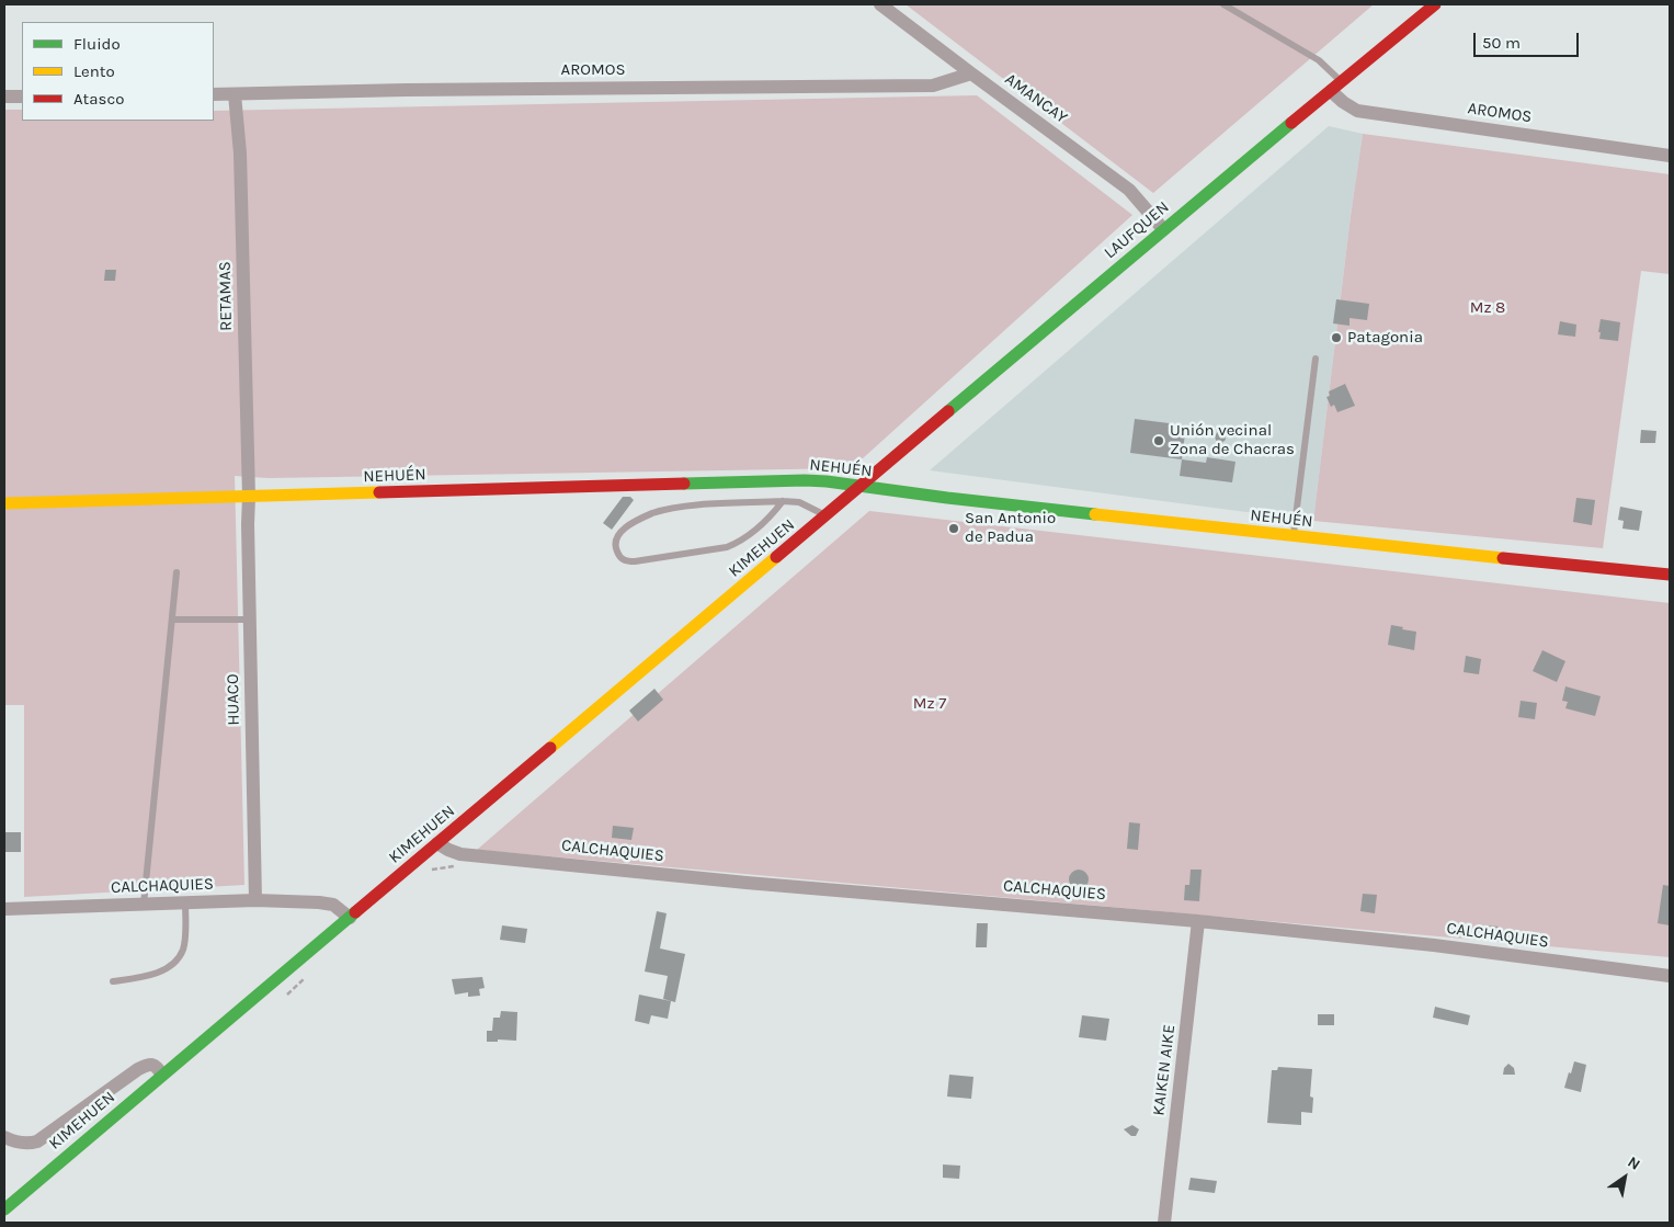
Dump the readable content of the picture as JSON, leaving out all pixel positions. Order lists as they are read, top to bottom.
{
  "streets": {
    "street": [
      "AROMOS",
      "AMANCAY",
      "LAUFQUEN",
      "RETAMAS",
      "NEHUÉN",
      "KIMEHUEN",
      "HUACO",
      "CALCHAQUIES",
      "KAIKEN AIKE"
    ]
  },
  "crossings": [
    ["AROMOS", "AMANCAY"],
    ["AROMOS", "LAUFQUEN"],
    ["AROMOS", "RETAMAS"],
    ["AMANCAY", "LAUFQUEN"],
    ["LAUFQUEN", "NEHUÉN"],
    ["LAUFQUEN", "KIMEHUEN"],
    ["RETAMAS", "NEHUÉN"],
    ["RETAMAS", "HUACO"],
    ["NEHUÉN", "KIMEHUEN"],
    ["NEHUÉN", "HUACO"],
    ["KIMEHUEN", "CALCHAQUIES"],
    ["HUACO", "CALCHAQUIES"],
    ["CALCHAQUIES", "KAIKEN AIKE"]
  ],
  "parks": ["Mz 8", "Mz 7"],
  "places": ["Patagonia", "Unión vecinal Zona de Chacras", "San Antonio de Padua"],
  "legend": ["Fluido", "Lento", "Atasco"],
  "scale_bar": "50 m",
  "north": "top right"
}
